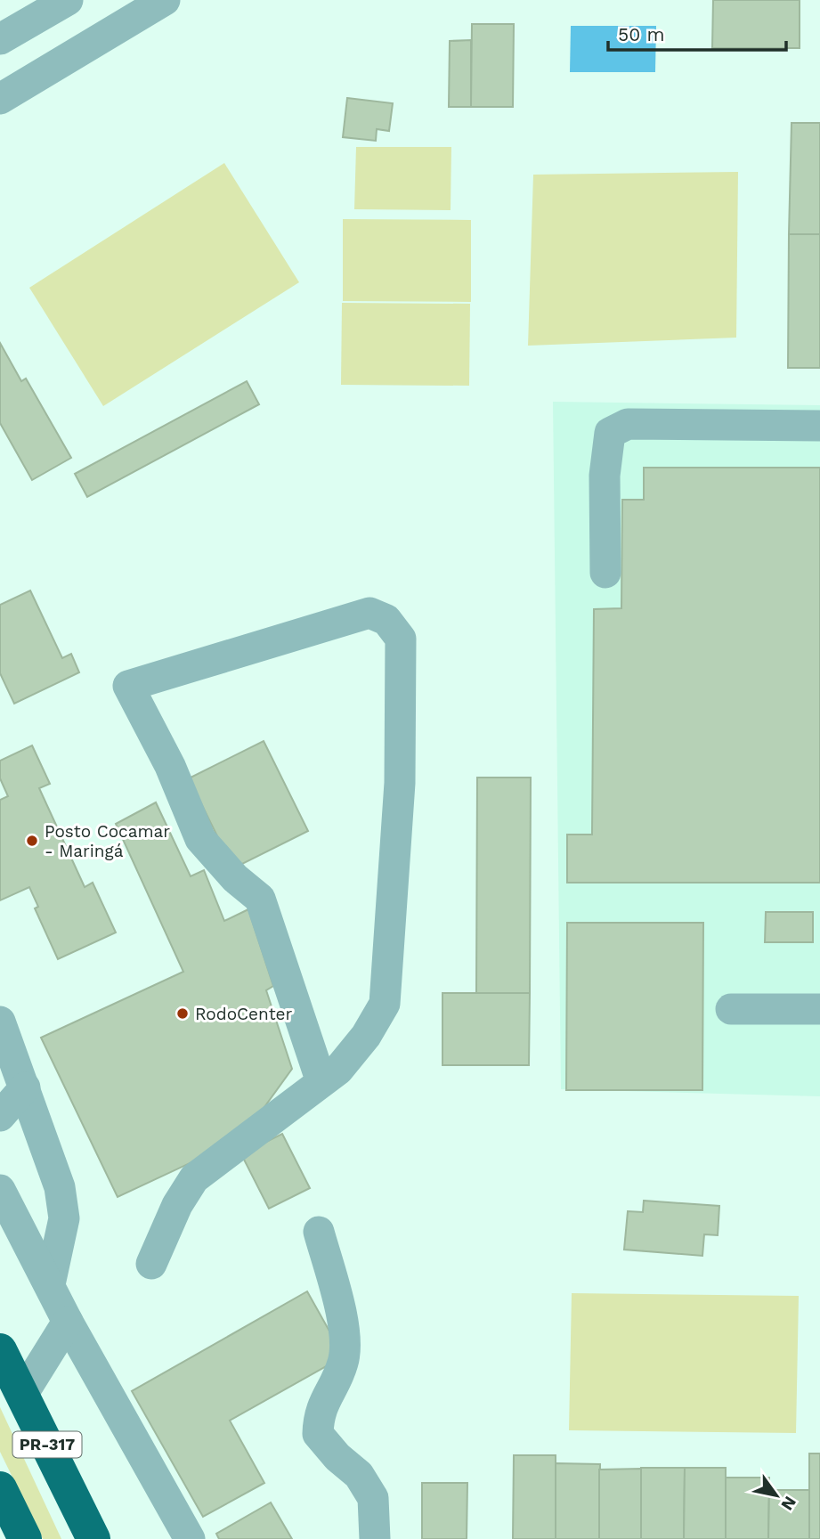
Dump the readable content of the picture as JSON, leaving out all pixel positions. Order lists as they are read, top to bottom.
{
  "streets": {
    "highway": ["PR-317"]
  },
  "places": ["Posto Cocamar - Maringá", "RodoCenter"],
  "scale_bar": "50 m",
  "north": "bottom right"
}
